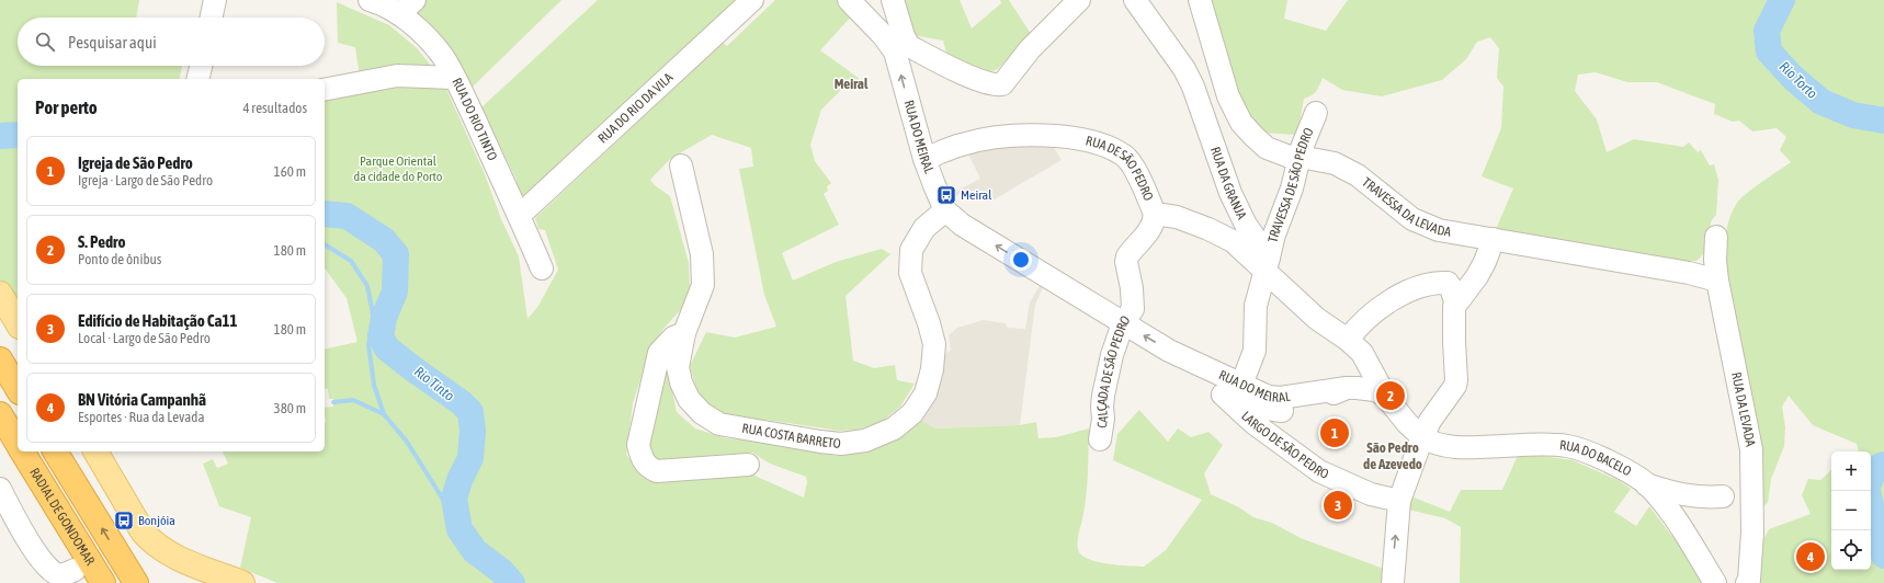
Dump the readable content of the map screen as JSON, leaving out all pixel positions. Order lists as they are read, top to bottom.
{
  "streets": {
    "highway": ["RADIAL DE GONDOMAR"],
    "street": [
      "RUA DO RIO DA VILA",
      "RUA DO RIO TINTO",
      "RUA DO MEIRAL",
      "RUA DE SÃO PEDRO",
      "RUA DA GRANJA",
      "TRAVESSA DE SÃO PEDRO",
      "TRAVESSA DA LEVADA",
      "CALÇADA DE SÃO PEDRO",
      "RUA DA LEVADA",
      "RUA COSTA BARRETO",
      "LARGO DE SÃO PEDRO",
      "RUA DO BACELO"
    ]
  },
  "crossings": [
    ["RUA DO RIO DA VILA", "RUA DO RIO TINTO"],
    ["RUA DO MEIRAL", "RUA DE SÃO PEDRO"],
    ["RUA DO MEIRAL", "TRAVESSA DE SÃO PEDRO"],
    ["RUA DO MEIRAL", "CALÇADA DE SÃO PEDRO"],
    ["RUA DO MEIRAL", "RUA COSTA BARRETO"],
    ["RUA DO MEIRAL", "LARGO DE SÃO PEDRO"],
    ["RUA DE SÃO PEDRO", "RUA DA GRANJA"],
    ["RUA DE SÃO PEDRO", "TRAVESSA DE SÃO PEDRO"],
    ["RUA DE SÃO PEDRO", "CALÇADA DE SÃO PEDRO"],
    ["RUA DA GRANJA", "TRAVESSA DE SÃO PEDRO"],
    ["TRAVESSA DE SÃO PEDRO", "TRAVESSA DA LEVADA"],
    ["TRAVESSA DA LEVADA", "RUA DA LEVADA"]
  ],
  "one_way": ["RUA DO MEIRAL"],
  "districts": ["Meiral", "São Pedro de Azevedo"],
  "water": ["Rio Torto", "Rio Tinto"],
  "parks": ["Parque Oriental da cidade do Porto"],
  "places": {
    "bus stop": ["Meiral", "Bonjóia"]
  },
  "page": {
    "search": "Pesquisar aqui",
    "heading": ["Por perto", "4 resultados"],
    "list": [
      {
        "mark": "1",
        "name": "Igreja de São Pedro",
        "note": "Igreja · Largo de São Pedro",
        "value": "160 m"
      },
      {
        "mark": "2",
        "name": "S. Pedro",
        "note": "Ponto de ônibus",
        "value": "180 m"
      },
      {
        "mark": "3",
        "name": "Edifício de Habitação Ca11",
        "note": "Local · Largo de São Pedro",
        "value": "180 m"
      },
      {
        "mark": "4",
        "name": "BN Vitória Campanhã",
        "note": "Esportes · Rua da Levada",
        "value": "380 m"
      }
    ],
    "pins": [
      "2",
      "1",
      "3",
      "4"
    ],
    "map_buttons": ["+", "−"]
  }
}
